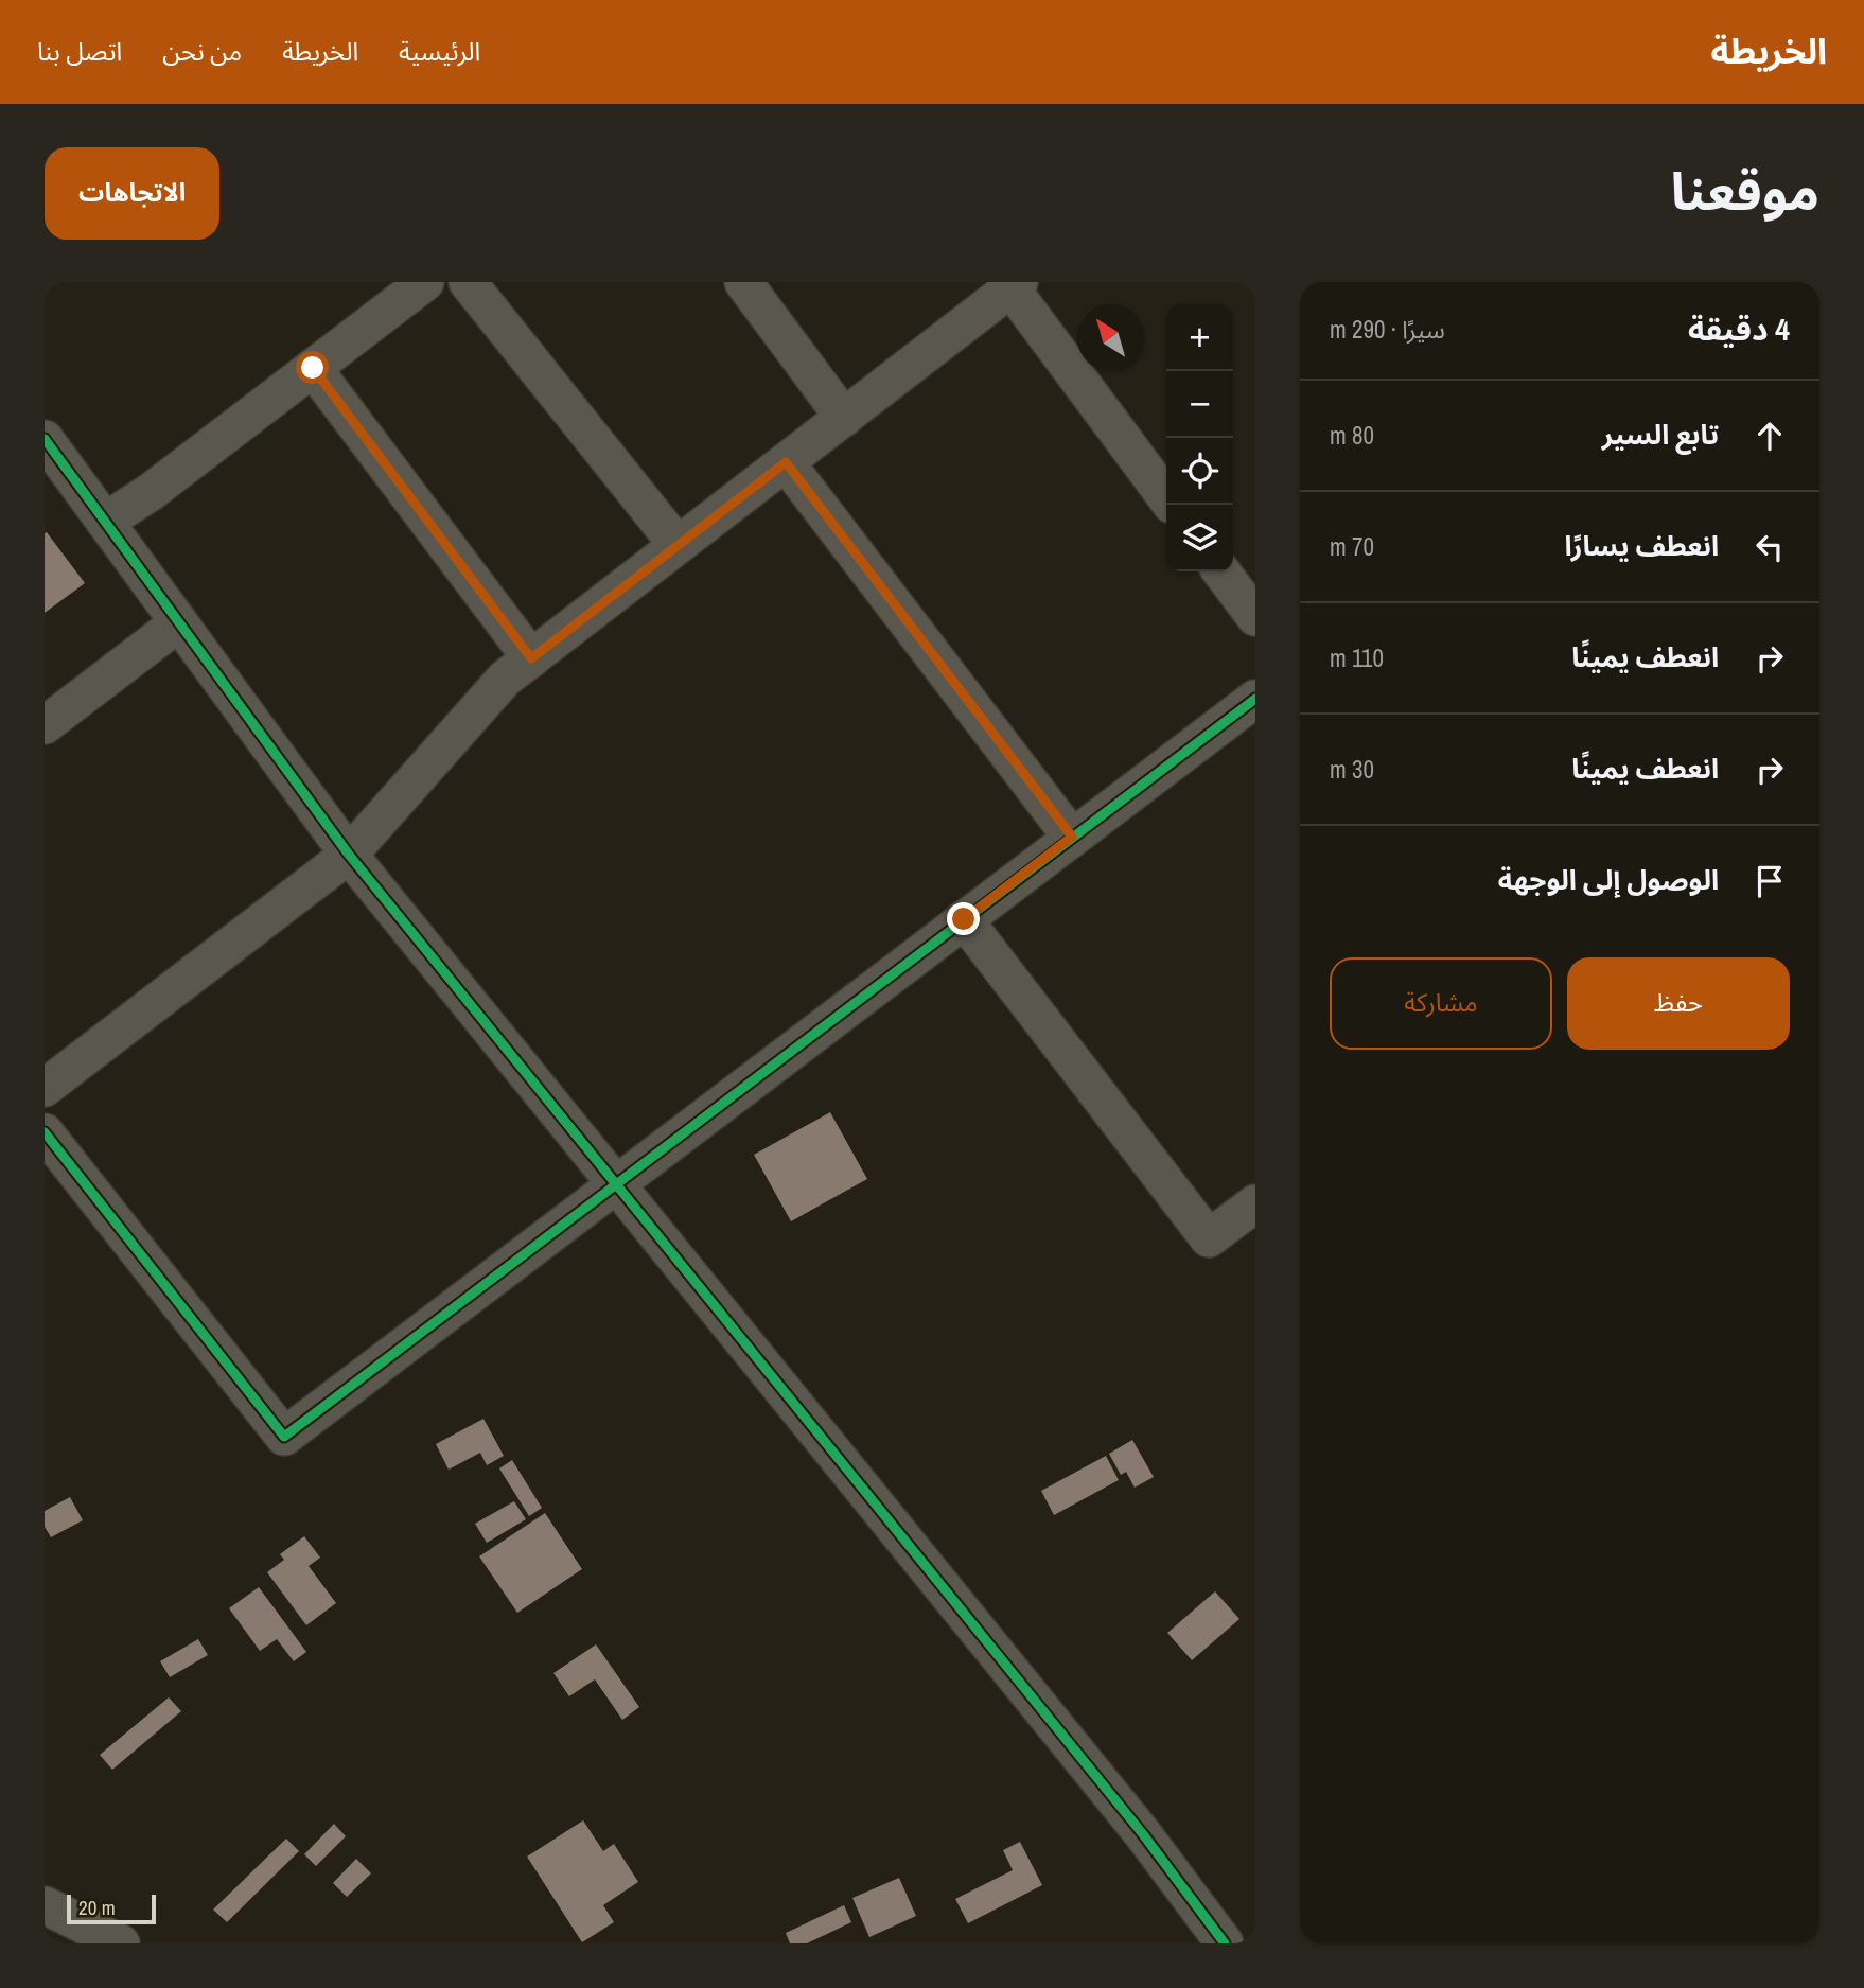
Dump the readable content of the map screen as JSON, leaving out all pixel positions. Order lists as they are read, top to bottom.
{
  "scale_bar": "20 m",
  "north": "top left",
  "page": {
    "header": "الخريطة",
    "nav": [
      "الرئيسية",
      "الخريطة",
      "من نحن",
      "اتصل بنا"
    ],
    "title": "موقعنا",
    "buttons": [
      "الاتجاهات",
      ["حفظ", "مشاركة"]
    ],
    "heading": ["4 دقيقة", "سيرًا · 290 m"],
    "map_buttons": ["+", "−"],
    "list": [
      ["تابع السير", "80 m"],
      ["انعطف يسارًا", "70 m"],
      ["انعطف يمينًا", "110 m"],
      ["انعطف يمينًا", "30 m"],
      "الوصول إلى الوجهة"
    ],
    "scale": "20 m"
  }
}
